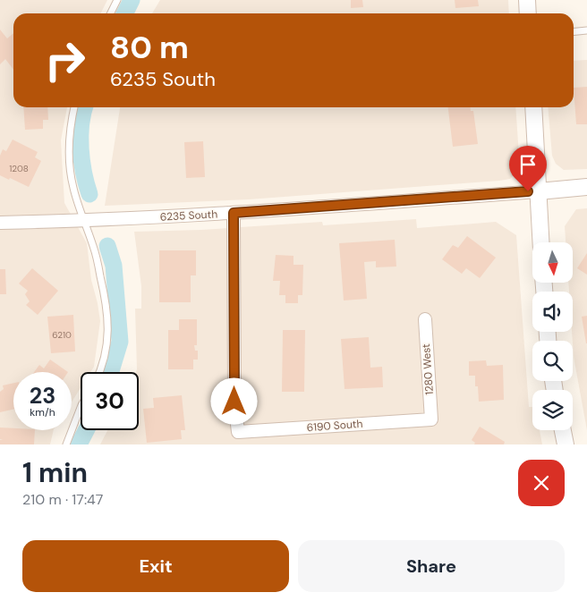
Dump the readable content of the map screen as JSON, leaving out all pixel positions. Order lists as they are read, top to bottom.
{
  "streets": {
    "street": ["6235 South", "1280 West", "6190 South"]
  },
  "crossings": [
    ["6235 South", "6190 South"],
    ["1280 West", "6190 South"]
  ],
  "house_numbers": ["1208", "6210"],
  "north": "bottom",
  "page": {
    "turn": ["80 m", "6235 South"],
    "speed": "23 km/h",
    "limit": "30",
    "heading": ["1 min", "210 m · 17:47"],
    "buttons": ["Exit", "Share"]
  }
}
